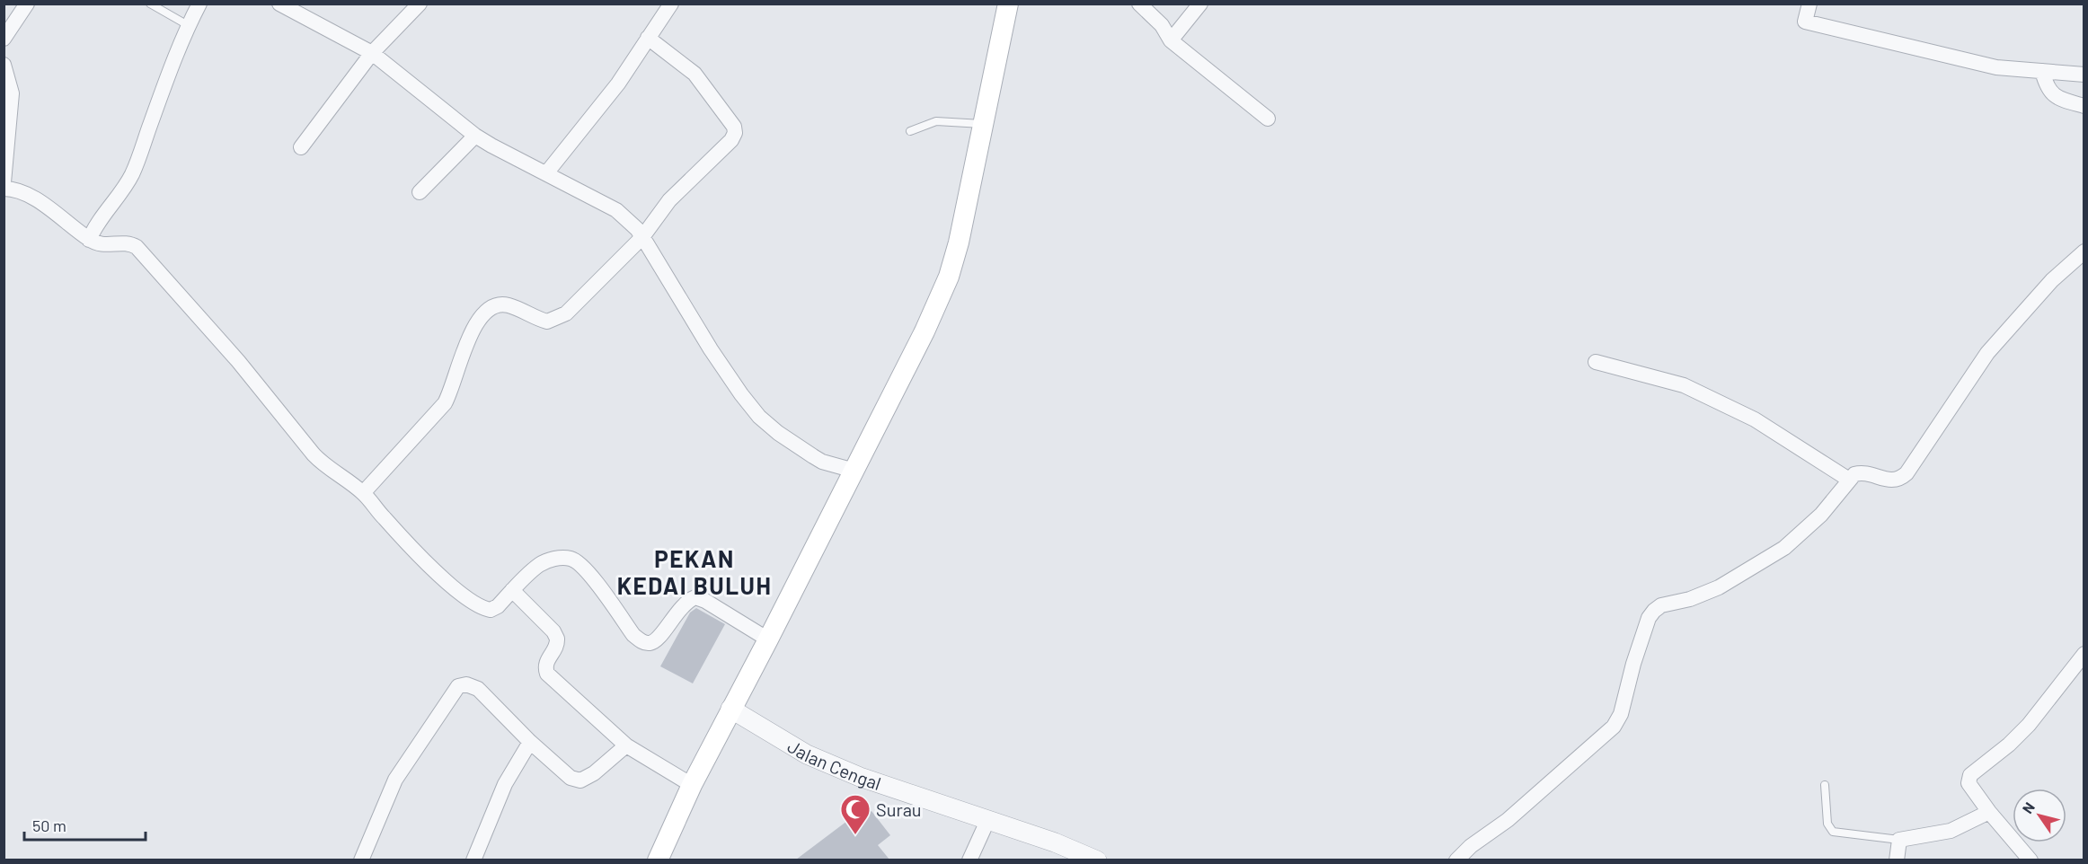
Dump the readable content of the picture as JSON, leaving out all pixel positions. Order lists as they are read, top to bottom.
{
  "streets": {
    "street": ["Jalan Cengal"]
  },
  "districts": ["PEKAN KEDAI BULUH"],
  "places": {
    "mosque": ["Surau"]
  },
  "scale_bar": "50 m",
  "north": "top left"
}
